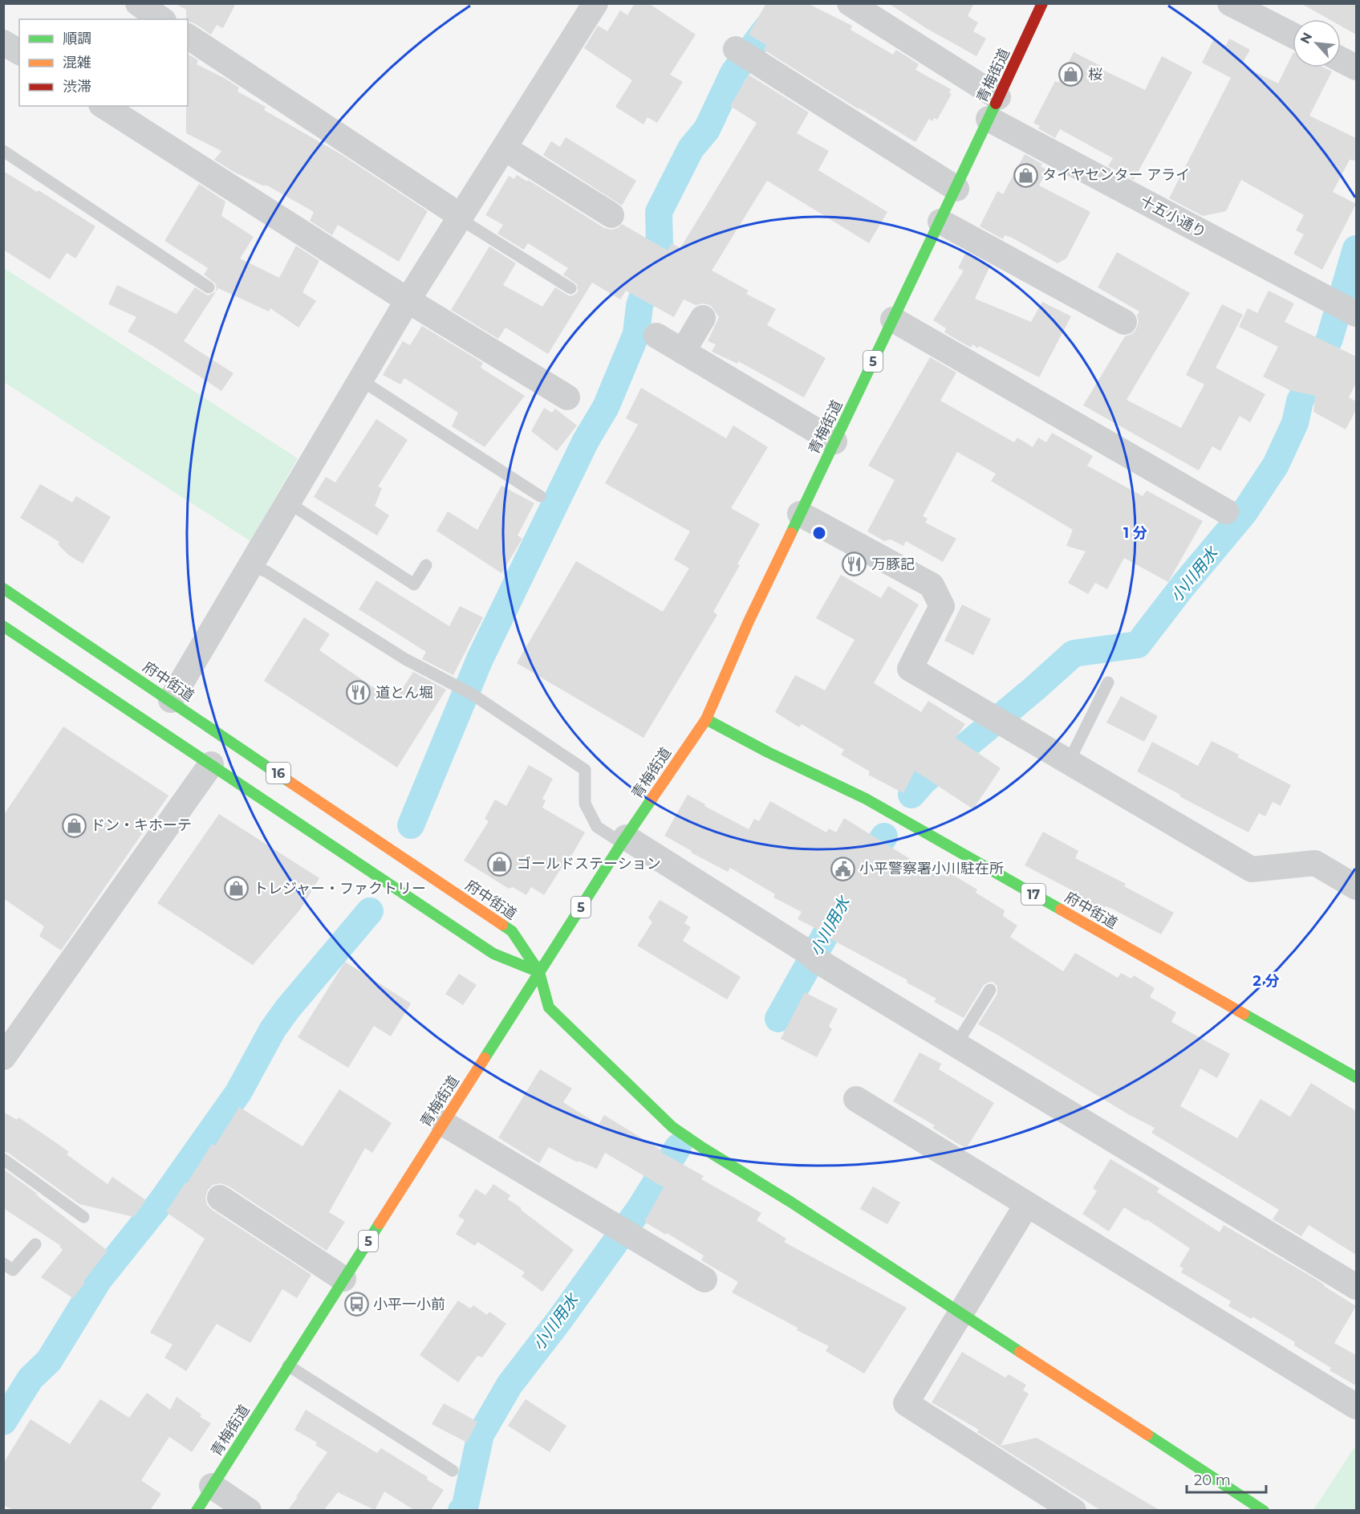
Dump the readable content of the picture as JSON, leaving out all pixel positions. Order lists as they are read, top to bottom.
{
  "streets": {
    "main road": [
      "青梅街道",
      "5",
      "府中街道",
      "16",
      "17"
    ],
    "street": ["十五小通り"]
  },
  "crossings": [
    ["青梅街道", "十五小通り"],
    ["青梅街道", "府中街道"],
    ["青梅街道", "16"],
    ["府中街道", "16"]
  ],
  "water": ["小川用水"],
  "places": {
    "shop": [
      "桜",
      "タイヤセンター アライ",
      "ドン・キホーテ",
      "ゴールドステーション",
      "トレジャー・ファクトリー"
    ],
    "restaurant": ["万豚記", "道とん堀"],
    "public building": ["小平警察署小川駐在所"],
    "bus stop": ["小平一小前"]
  },
  "legend": ["順調", "混雑", "渋滞"],
  "scale_bar": "20 m",
  "north": "top left",
  "rings": ["1 分", "2 分"]
}
